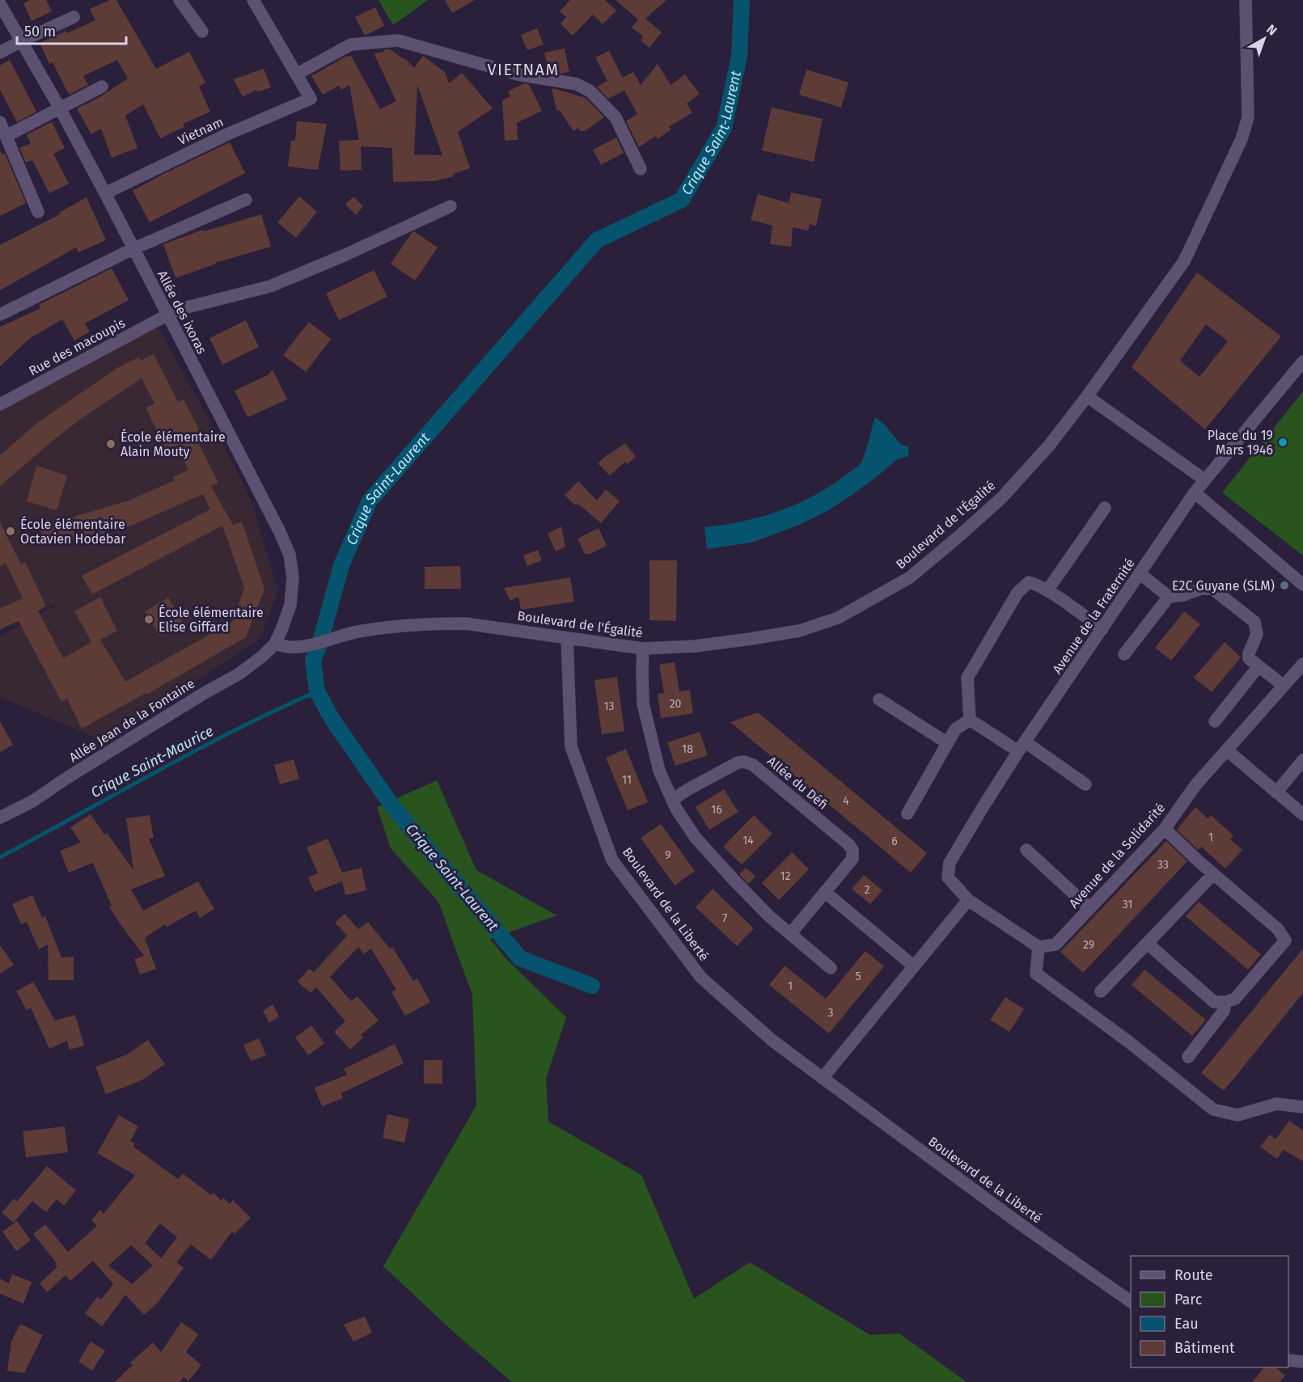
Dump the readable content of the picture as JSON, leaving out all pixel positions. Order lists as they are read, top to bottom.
{
  "streets": {
    "street": [
      "Vietnam",
      "Allée des ixoras",
      "Rue des macoupis",
      "Boulevard de l'Égalité",
      "Avenue de la Fraternité",
      "Allée Jean de la Fontaine",
      "Allée du Défi",
      "Avenue de la Solidarité",
      "Boulevard de la Liberté"
    ]
  },
  "crossings": [
    ["Vietnam", "Allée des ixoras"],
    ["Allée des ixoras", "Rue des macoupis"],
    ["Allée des ixoras", "Boulevard de l'Égalité"],
    ["Allée des ixoras", "Allée Jean de la Fontaine"],
    ["Boulevard de l'Égalité", "Allée Jean de la Fontaine"],
    ["Boulevard de l'Égalité", "Boulevard de la Liberté"]
  ],
  "districts": ["VIETNAM"],
  "water": ["Crique Saint-Laurent", "Crique Saint-Maurice"],
  "places": [
    "Place du 19 Mars 1946",
    "École élémentaire Alain Mouty",
    "École élémentaire Octavien Hodebar",
    "E2C Guyane (SLM)",
    "École élémentaire Elise Giffard"
  ],
  "house_numbers": [
    "20",
    "13",
    "18",
    "11",
    "4",
    "16",
    "1",
    "14",
    "6",
    "9",
    "33",
    "12",
    "2",
    "31",
    "7",
    "29",
    "5",
    "1",
    "3"
  ],
  "legend": [
    "Route",
    "Parc",
    "Eau",
    "Bâtiment"
  ],
  "scale_bar": "50 m",
  "north": "top right"
}
